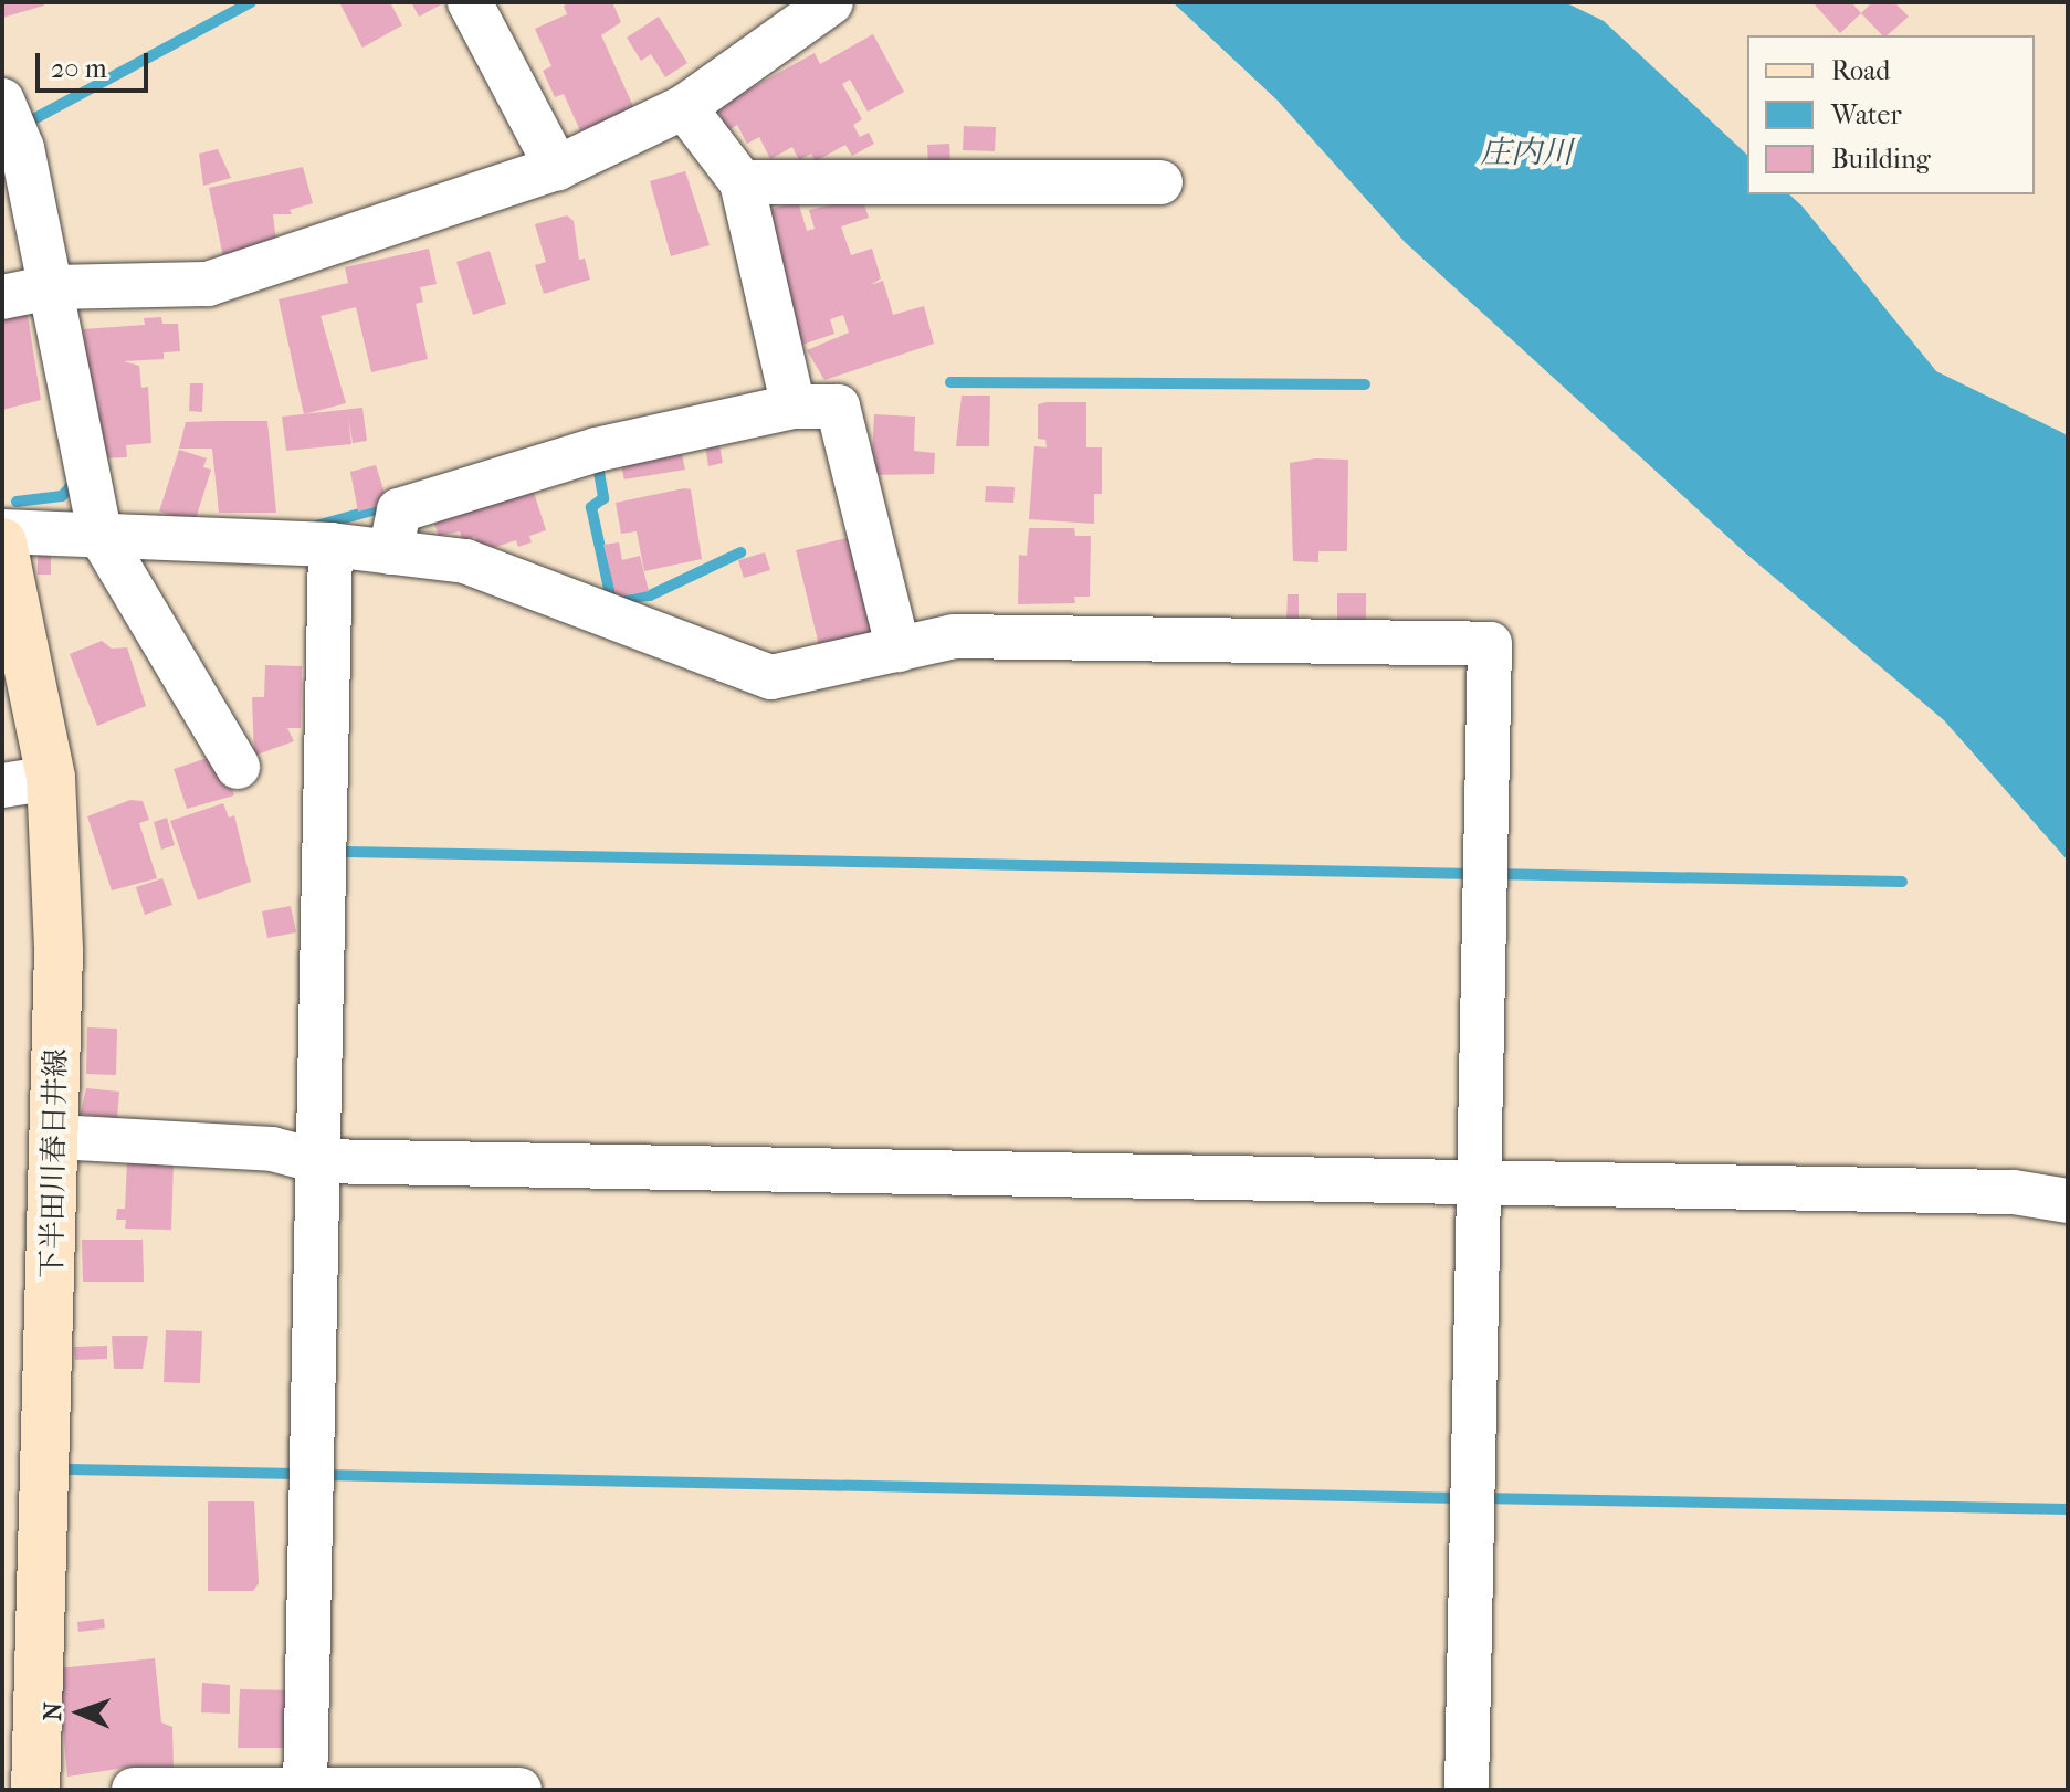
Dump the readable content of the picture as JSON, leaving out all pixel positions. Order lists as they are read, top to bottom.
{
  "streets": {
    "main road": ["下半田川春日井線"]
  },
  "water": ["庄内川"],
  "legend": ["Road", "Water", "Building"],
  "scale_bar": "20 m",
  "north": "left"
}
